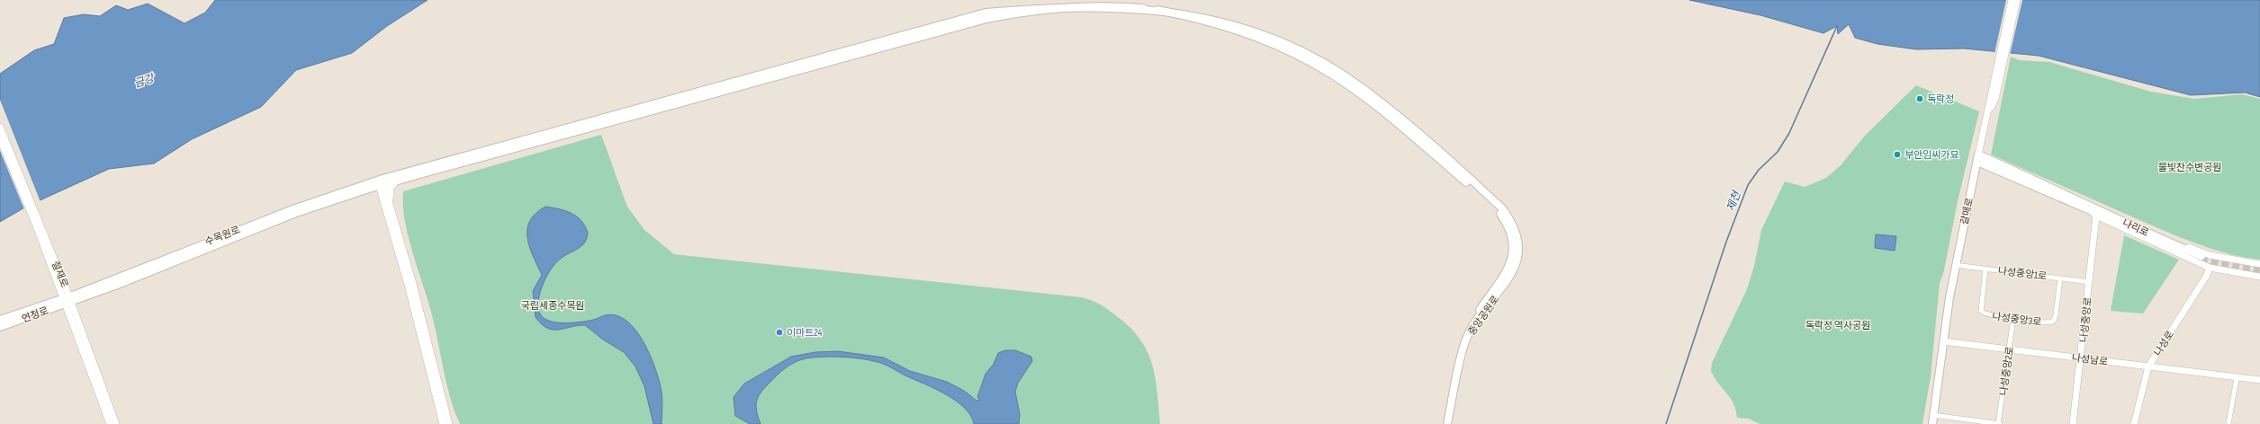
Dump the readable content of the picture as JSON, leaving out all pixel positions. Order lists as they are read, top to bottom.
{
  "streets": {
    "main road": [
      "갈매로",
      "나리로",
      "수목원로",
      "연청로",
      "중앙공원로"
    ],
    "street": [
      "나성중앙1로",
      "절재로",
      "나성중앙3로",
      "나성중앙로",
      "나성로",
      "나성남로",
      "나성중앙2로"
    ]
  },
  "crossings": [
    ["갈매로", "나리로"],
    ["갈매로", "나성중앙1로"],
    ["갈매로", "나성남로"],
    ["수목원로", "절재로"],
    ["수목원로", "연청로"],
    ["나성중앙1로", "나성중앙3로"],
    ["나성중앙1로", "나성중앙로"],
    ["절재로", "연청로"],
    ["나성중앙3로", "나성중앙2로"],
    ["나성중앙로", "나성남로"],
    ["나성로", "나성남로"],
    ["나성남로", "나성중앙2로"]
  ],
  "water": ["금강", "제천"],
  "parks": ["물빛찬수변공원", "국립세종수목원", "독락정 역사공원"],
  "places": ["독락정", "부안임씨가묘", "이마트24"]
}
